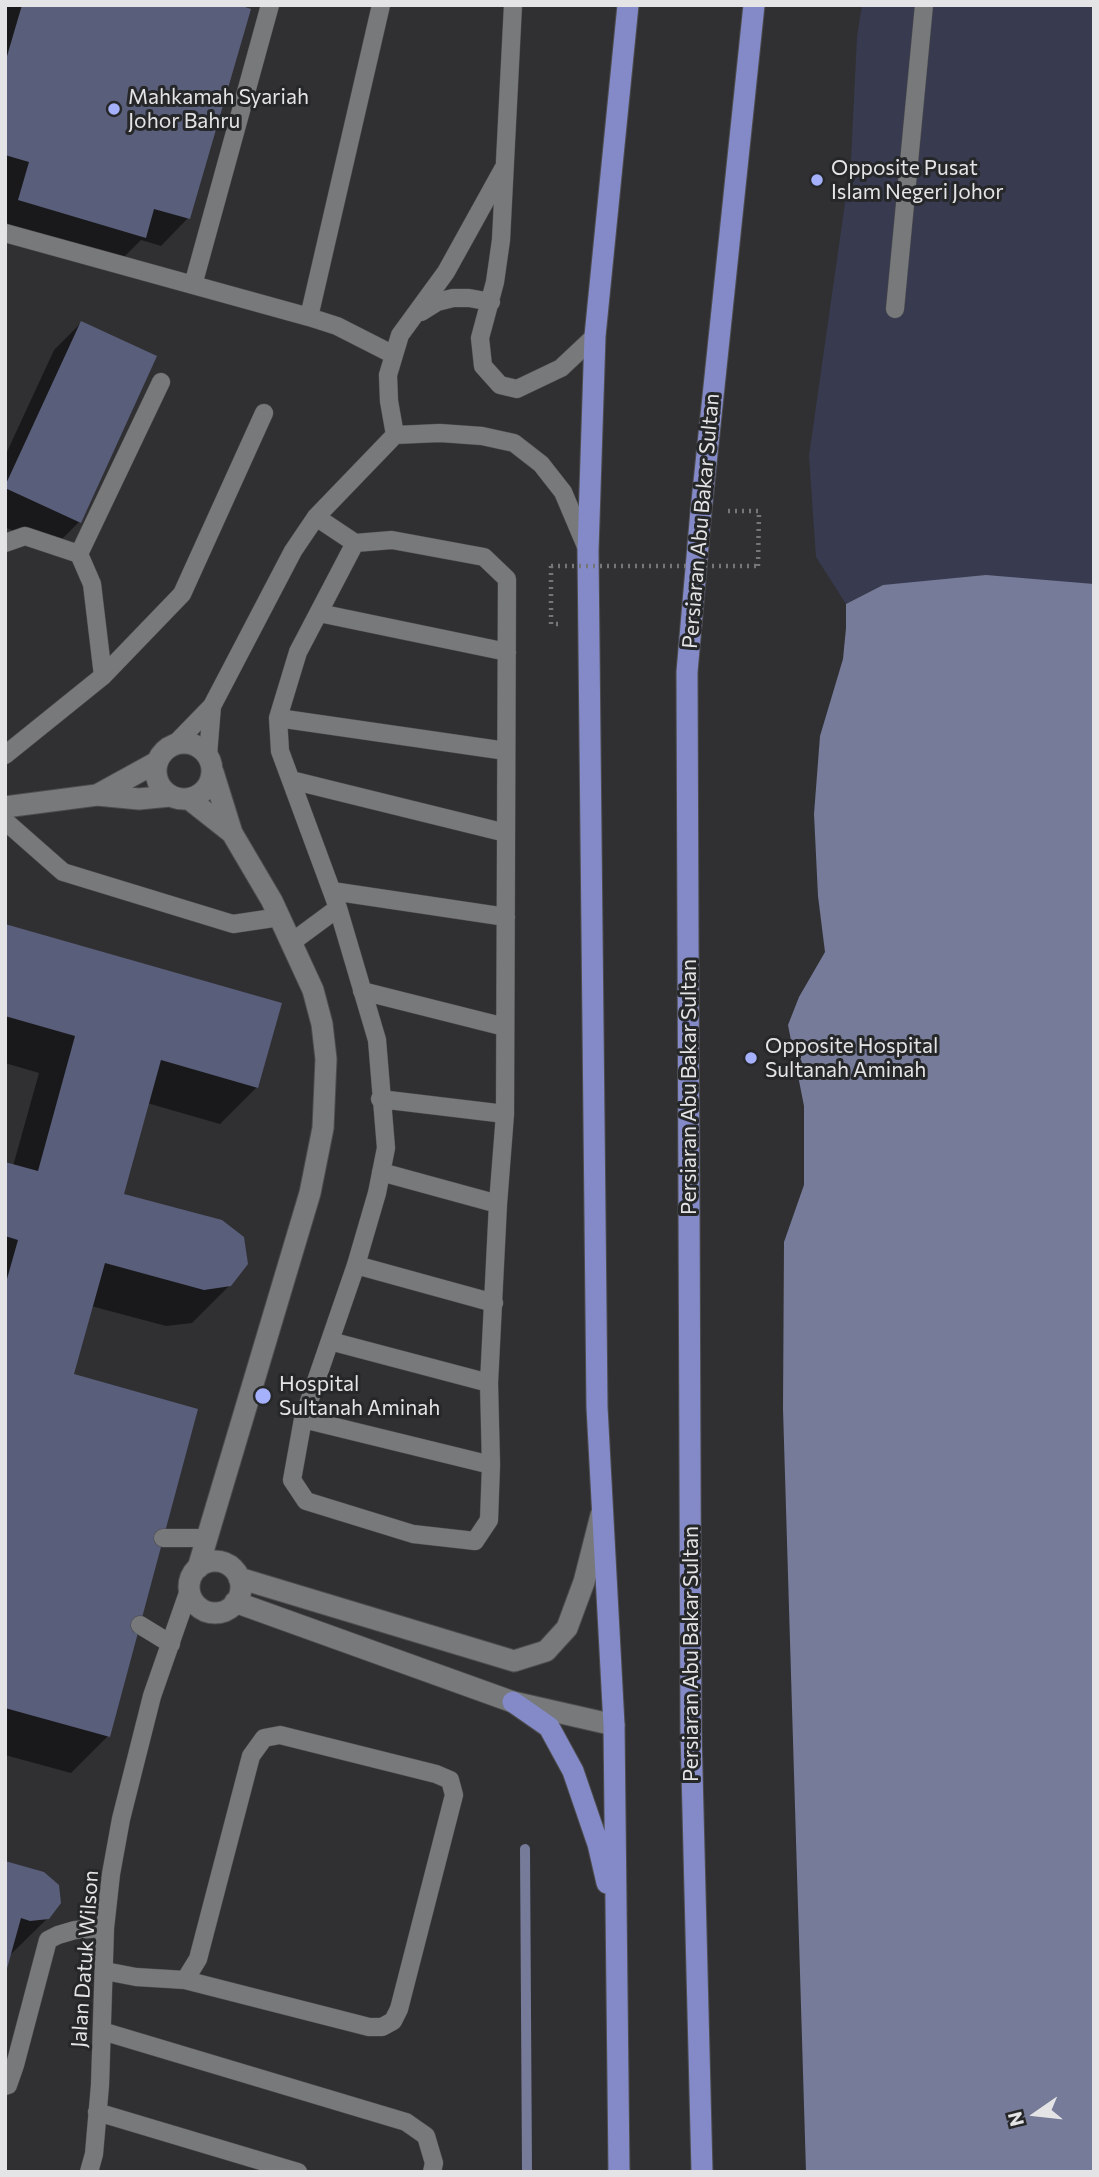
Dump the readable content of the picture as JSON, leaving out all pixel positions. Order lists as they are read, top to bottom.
{
  "streets": {
    "main road": ["Persiaran Abu Bakar Sultan"],
    "lane": ["Jalan Datuk Wilson"]
  },
  "places": [
    "Mahkamah Syariah Johor Bahru",
    "Opposite Pusat Islam Negeri Johor",
    "Opposite Hospital Sultanah Aminah",
    "Hospital Sultanah Aminah"
  ],
  "north": "left"
}
